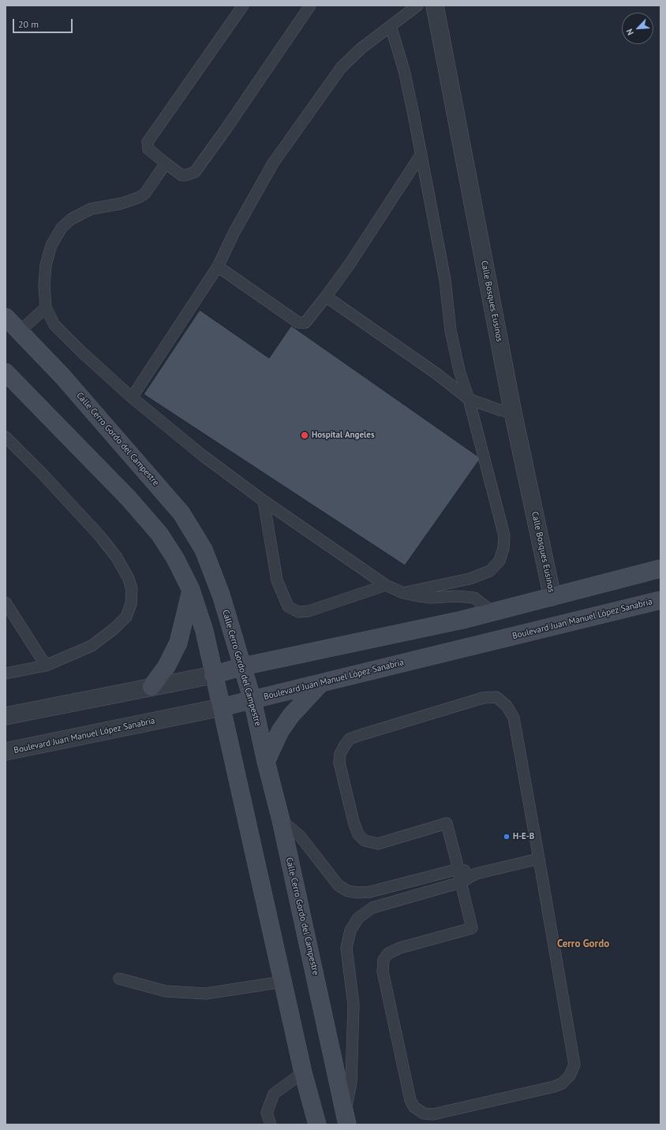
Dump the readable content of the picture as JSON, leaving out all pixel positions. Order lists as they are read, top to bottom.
{
  "streets": {
    "street": ["Calle Bosques Eusinos", "Calle Cerro Gordo del Campestre", "Boulevard Juan Manuel López Sanabria"]
  },
  "crossings": [
    ["Calle Cerro Gordo del Campestre", "Boulevard Juan Manuel López Sanabria"]
  ],
  "districts": ["Cerro Gordo"],
  "places": ["Hospital Angeles", "H-E-B"],
  "scale_bar": "20 m",
  "north": "bottom left"
}
